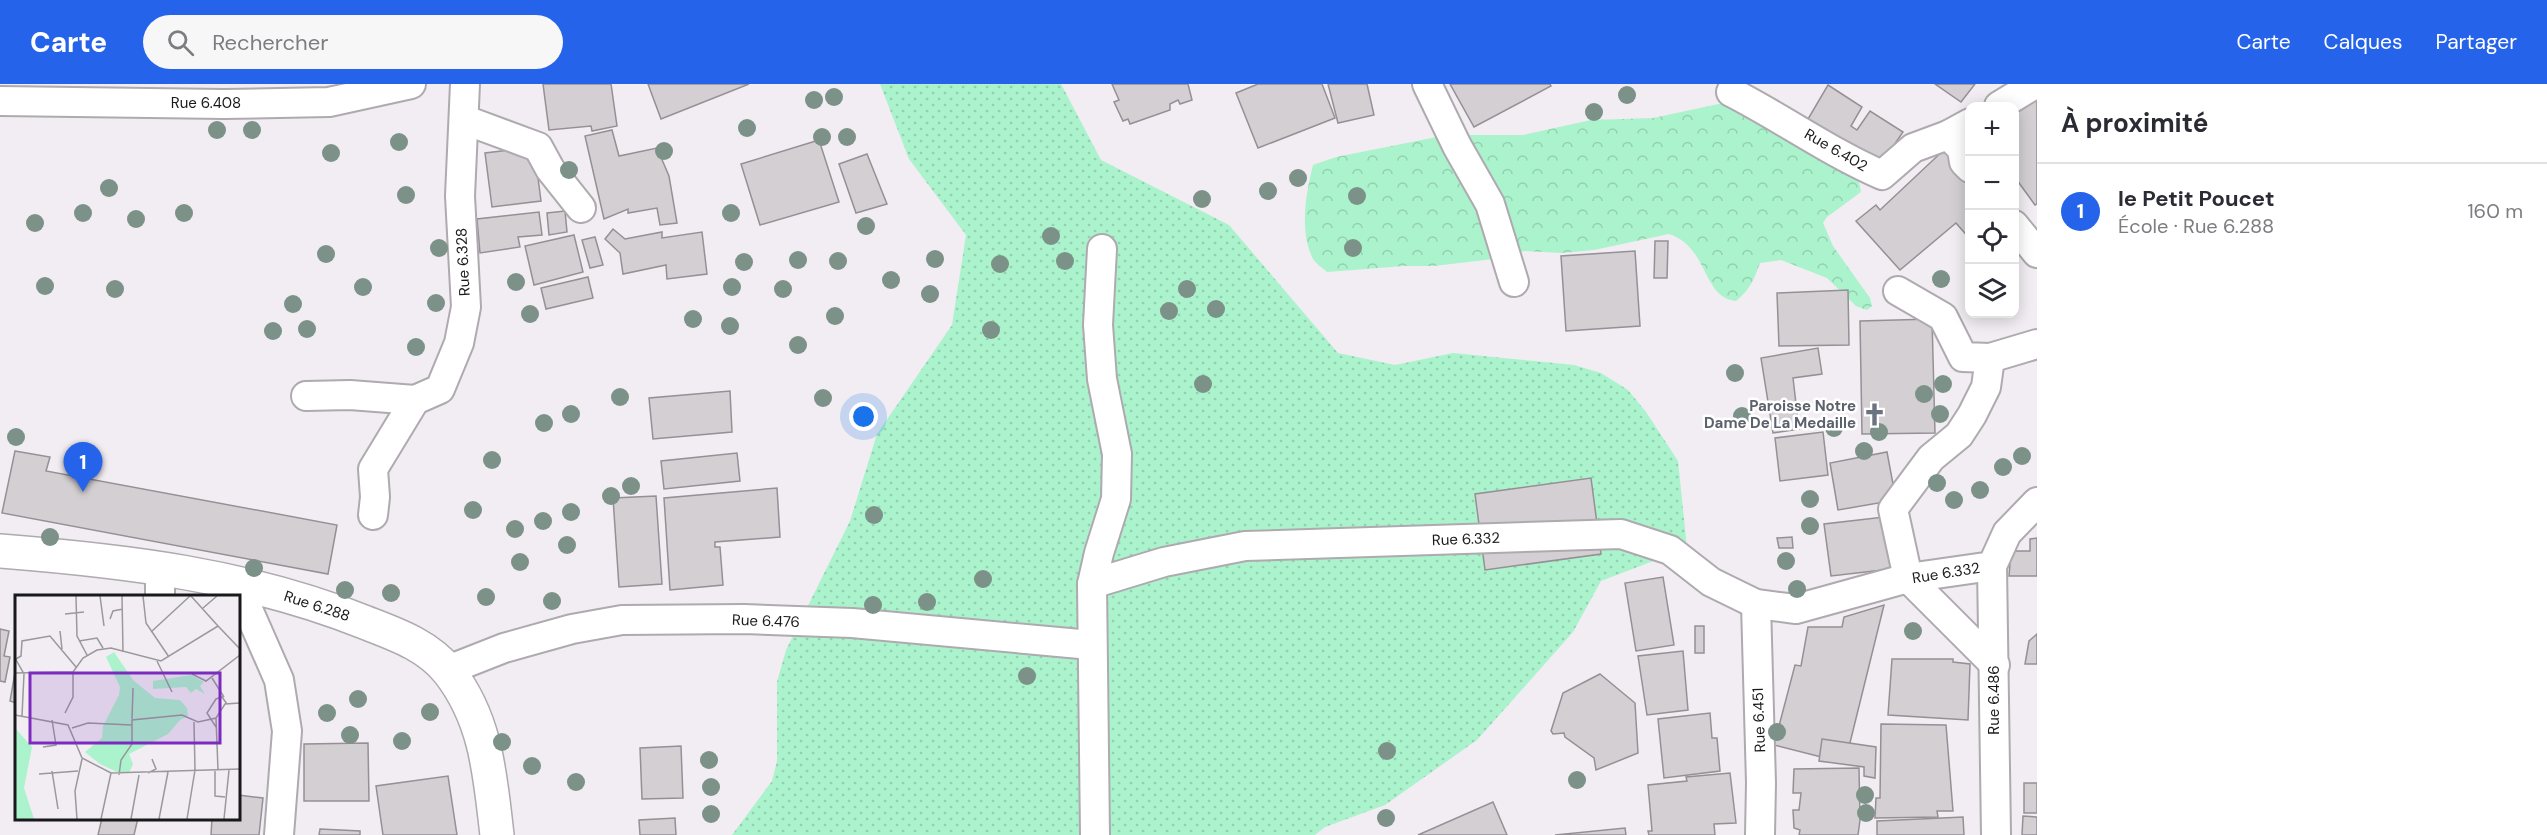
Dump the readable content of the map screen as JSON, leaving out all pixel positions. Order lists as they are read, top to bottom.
{
  "streets": {
    "street": [
      "Rue 6.408",
      "Rue 6.402",
      "Rue 6.328",
      "Rue 6.332",
      "Rue 6.288",
      "Rue 6.476",
      "Rue 6.486",
      "Rue 6.451"
    ]
  },
  "crossings": [
    ["Rue 6.332", "Rue 6.486"],
    ["Rue 6.332", "Rue 6.451"],
    ["Rue 6.288", "Rue 6.476"]
  ],
  "places": {
    "church": ["Paroisse Notre Dame De La Medaille"]
  },
  "page": {
    "header": "Carte",
    "search": "Rechercher",
    "nav": ["Carte", "Calques", "Partager"],
    "heading": "À proximité",
    "map_buttons": ["+", "−"],
    "list": [
      {
        "mark": "1",
        "name": "le Petit Poucet",
        "note": "École · Rue 6.288",
        "value": "160 m"
      }
    ],
    "pins": "1"
  }
}
